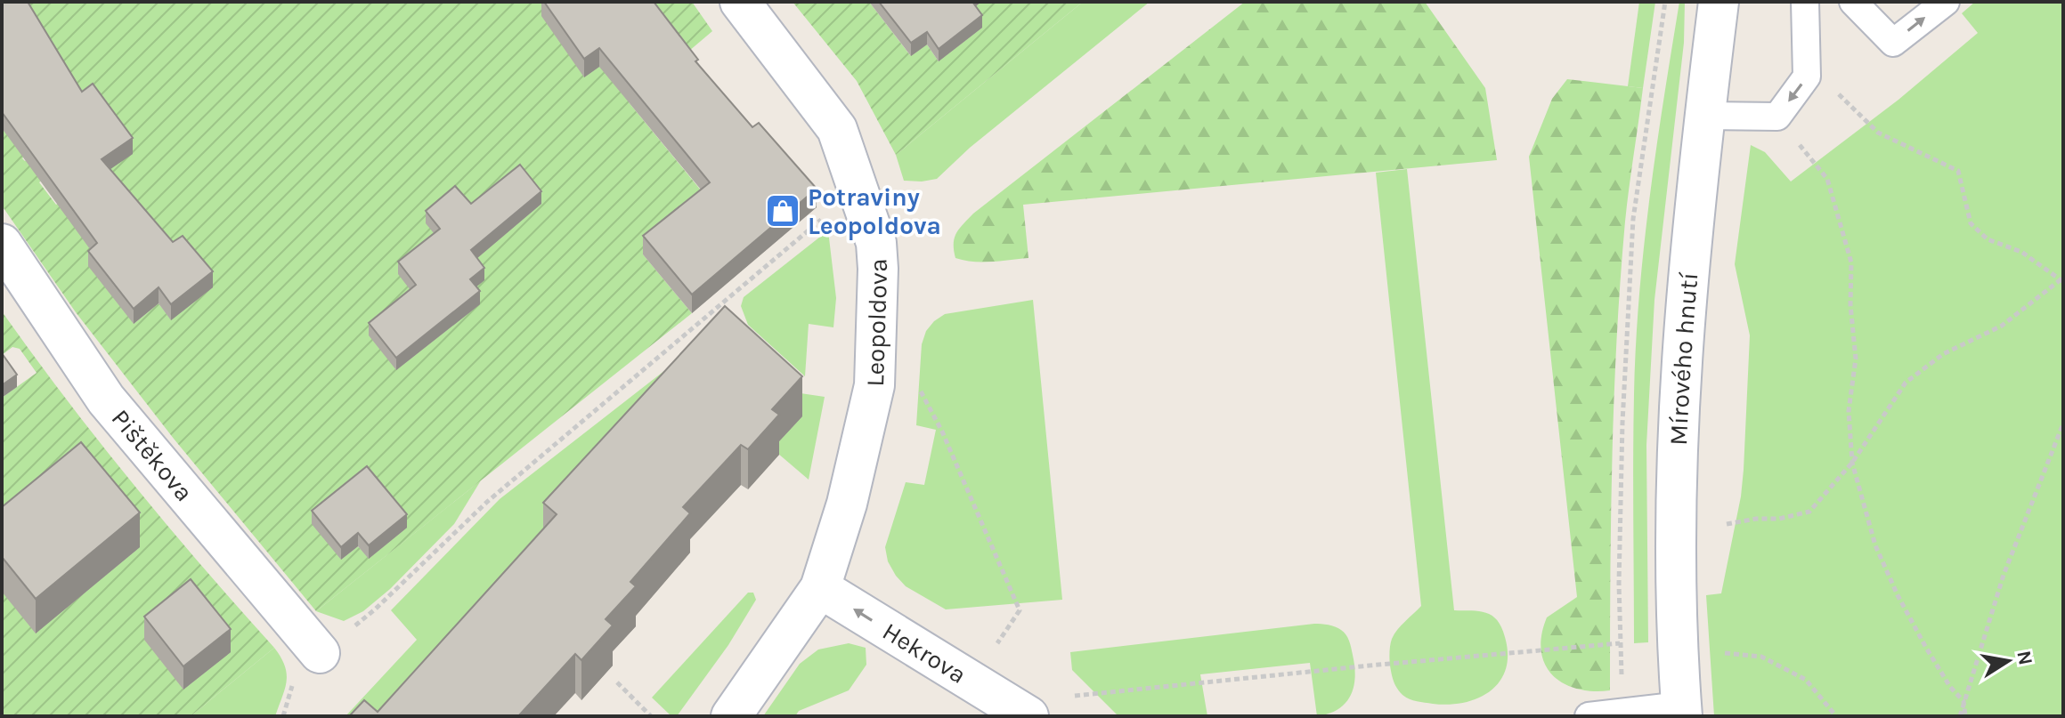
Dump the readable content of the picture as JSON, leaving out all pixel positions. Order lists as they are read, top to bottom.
{
  "streets": {
    "street": [
      "Leopoldova",
      "Mírového hnutí",
      "Pištěkova",
      "Hekrova"
    ]
  },
  "crossings": [
    ["Leopoldova", "Hekrova"]
  ],
  "one_way": ["Hekrova"],
  "places": {
    "shop": ["Potraviny Leopoldova"]
  },
  "north": "right"
}
